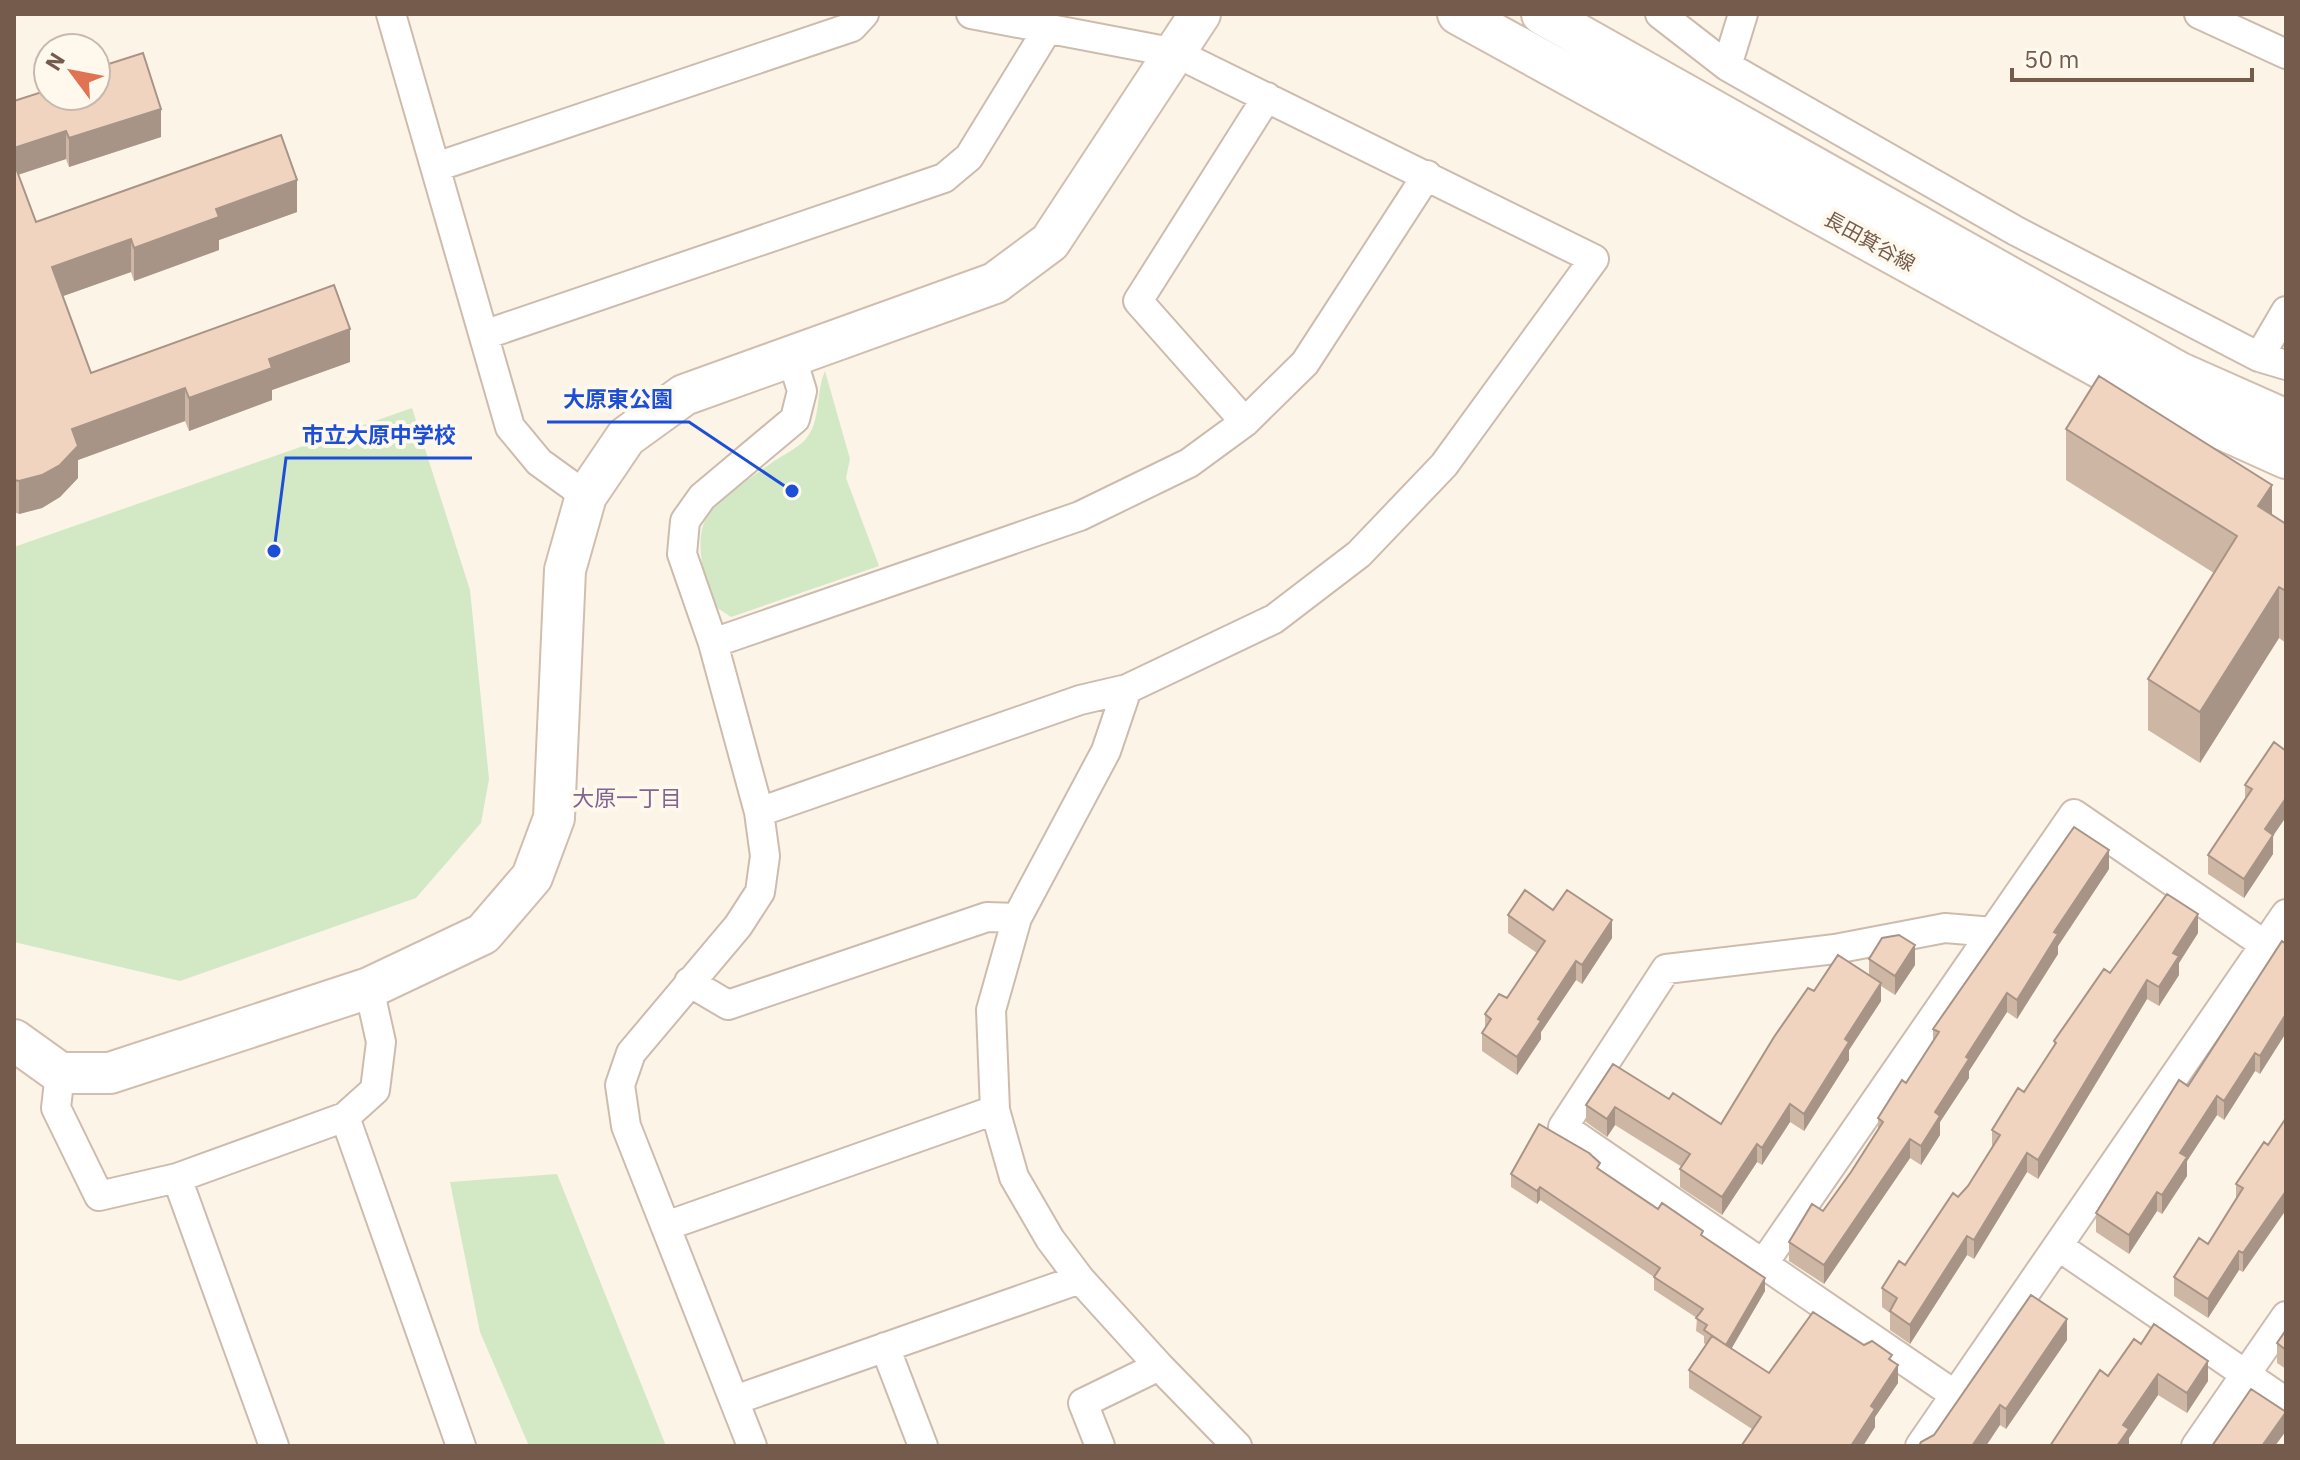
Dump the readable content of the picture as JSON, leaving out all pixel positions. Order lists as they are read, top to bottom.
{
  "streets": {
    "street": ["長田箕谷線"]
  },
  "districts": ["大原一丁目"],
  "places": ["大原東公園", "市立大原中学校"],
  "scale_bar": "50 m",
  "north": "top left"
}
